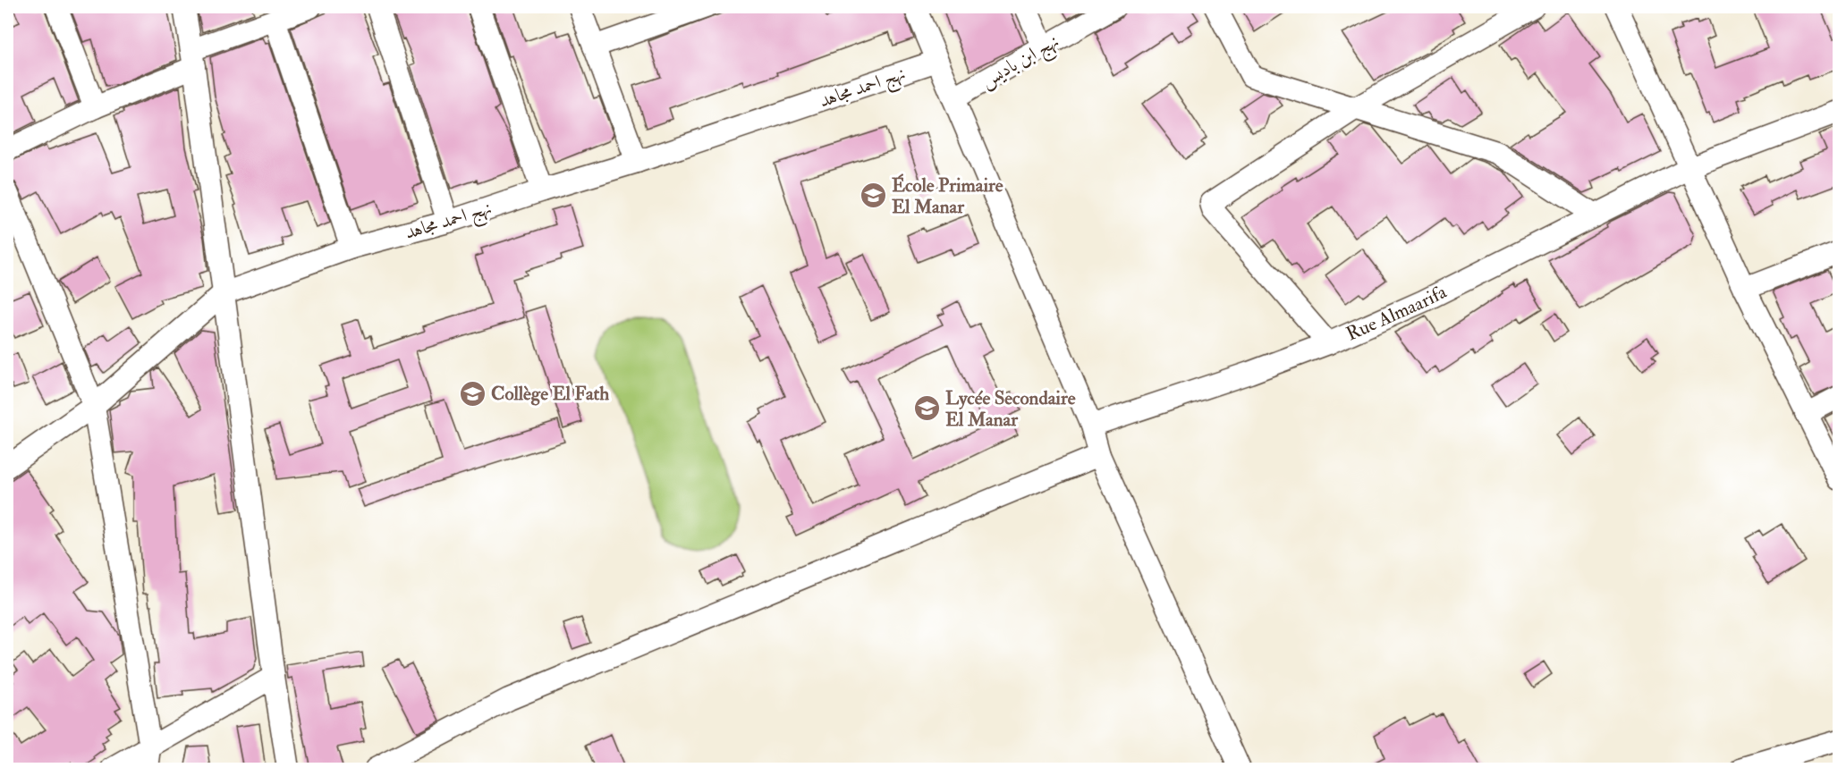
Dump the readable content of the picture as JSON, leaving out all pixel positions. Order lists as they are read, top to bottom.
{
  "streets": {
    "street": ["نهج ابن باديس", "نهج احمد مجاهد", "Rue Almaarifa"]
  },
  "places": {
    "school or university": ["École Primaire El Manar", "Collège El Fath", "Lycée Secondaire El Manar"]
  }
}
